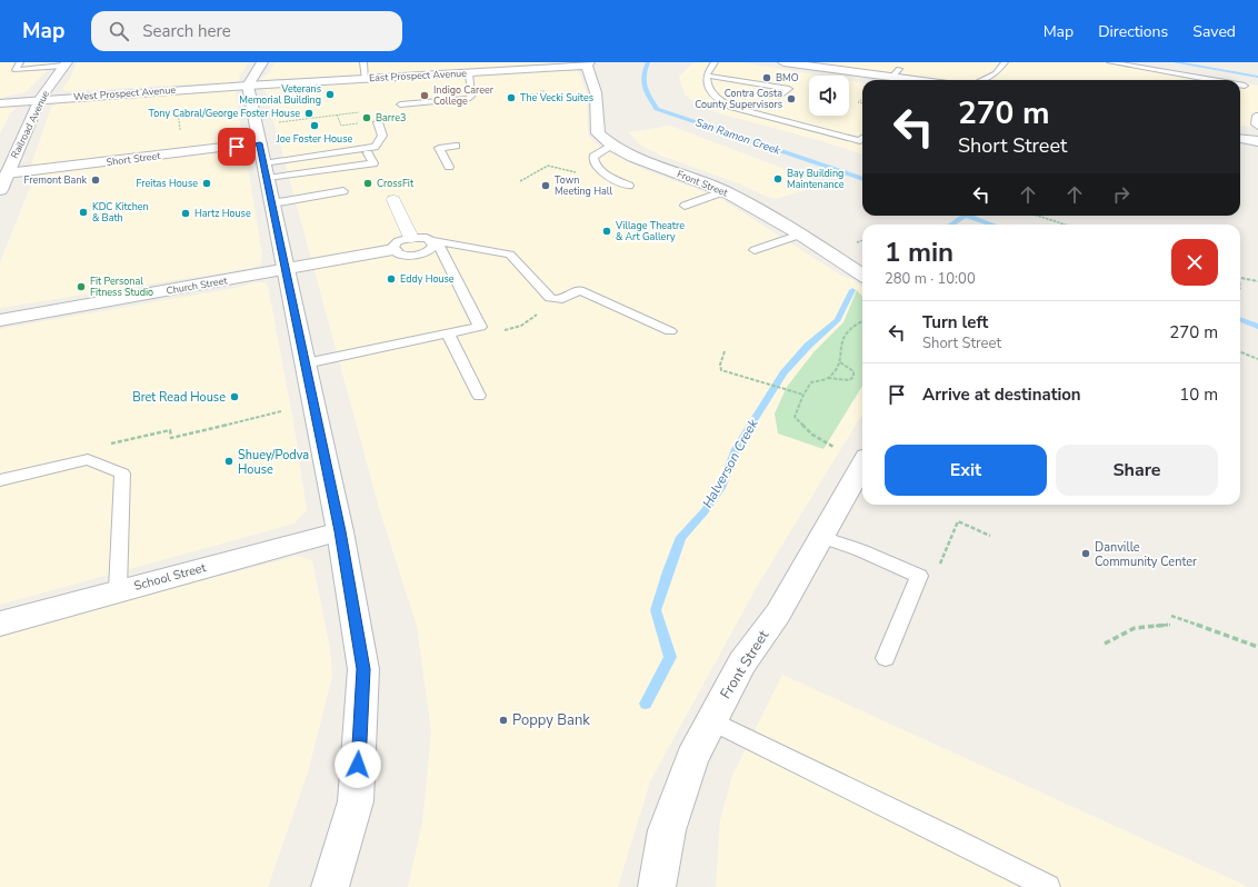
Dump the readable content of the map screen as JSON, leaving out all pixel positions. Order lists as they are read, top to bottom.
{
  "streets": {
    "street": [
      "East Prospect Avenue",
      "West Prospect Avenue",
      "Railroad Avenue",
      "Short Street",
      "Front Street",
      "Church Street",
      "School Street"
    ]
  },
  "crossings": [
    ["East Prospect Avenue", "West Prospect Avenue"],
    ["East Prospect Avenue", "Front Street"],
    ["West Prospect Avenue", "Railroad Avenue"],
    ["Railroad Avenue", "Short Street"]
  ],
  "water": ["San Ramon Creek", "Halverson Creek"],
  "places": [
    "BMO",
    "Veterans Memorial Building",
    "Indigo Career College",
    "The Vecki Suites",
    "Contra Costa County Supervisors",
    "Tony Cabral/George Foster House",
    "Barre3",
    "Joe Foster House",
    "Bay Building Maintenance",
    "Fremont Bank",
    "Freitas House",
    "CrossFit",
    "Town Meeting Hall",
    "KDC Kitchen & Bath",
    "Hartz House",
    "Village Theatre & Art Gallery",
    "Eddy House",
    "Fit Personal Fitness Studio",
    "Bret Read House",
    "Shuey/Podva House",
    "Danville Community Center",
    "Poppy Bank"
  ],
  "page": {
    "header": "Map",
    "search": "Search here",
    "nav": ["Map", "Directions", "Saved"],
    "turn": ["270 m", "Short Street"],
    "heading": ["1 min", "280 m · 10:00"],
    "list": [
      {
        "name": "Turn left",
        "note": "Short Street",
        "value": "270 m"
      },
      {
        "name": "Arrive at destination",
        "value": "10 m"
      }
    ],
    "buttons": ["Exit", "Share"]
  }
}
